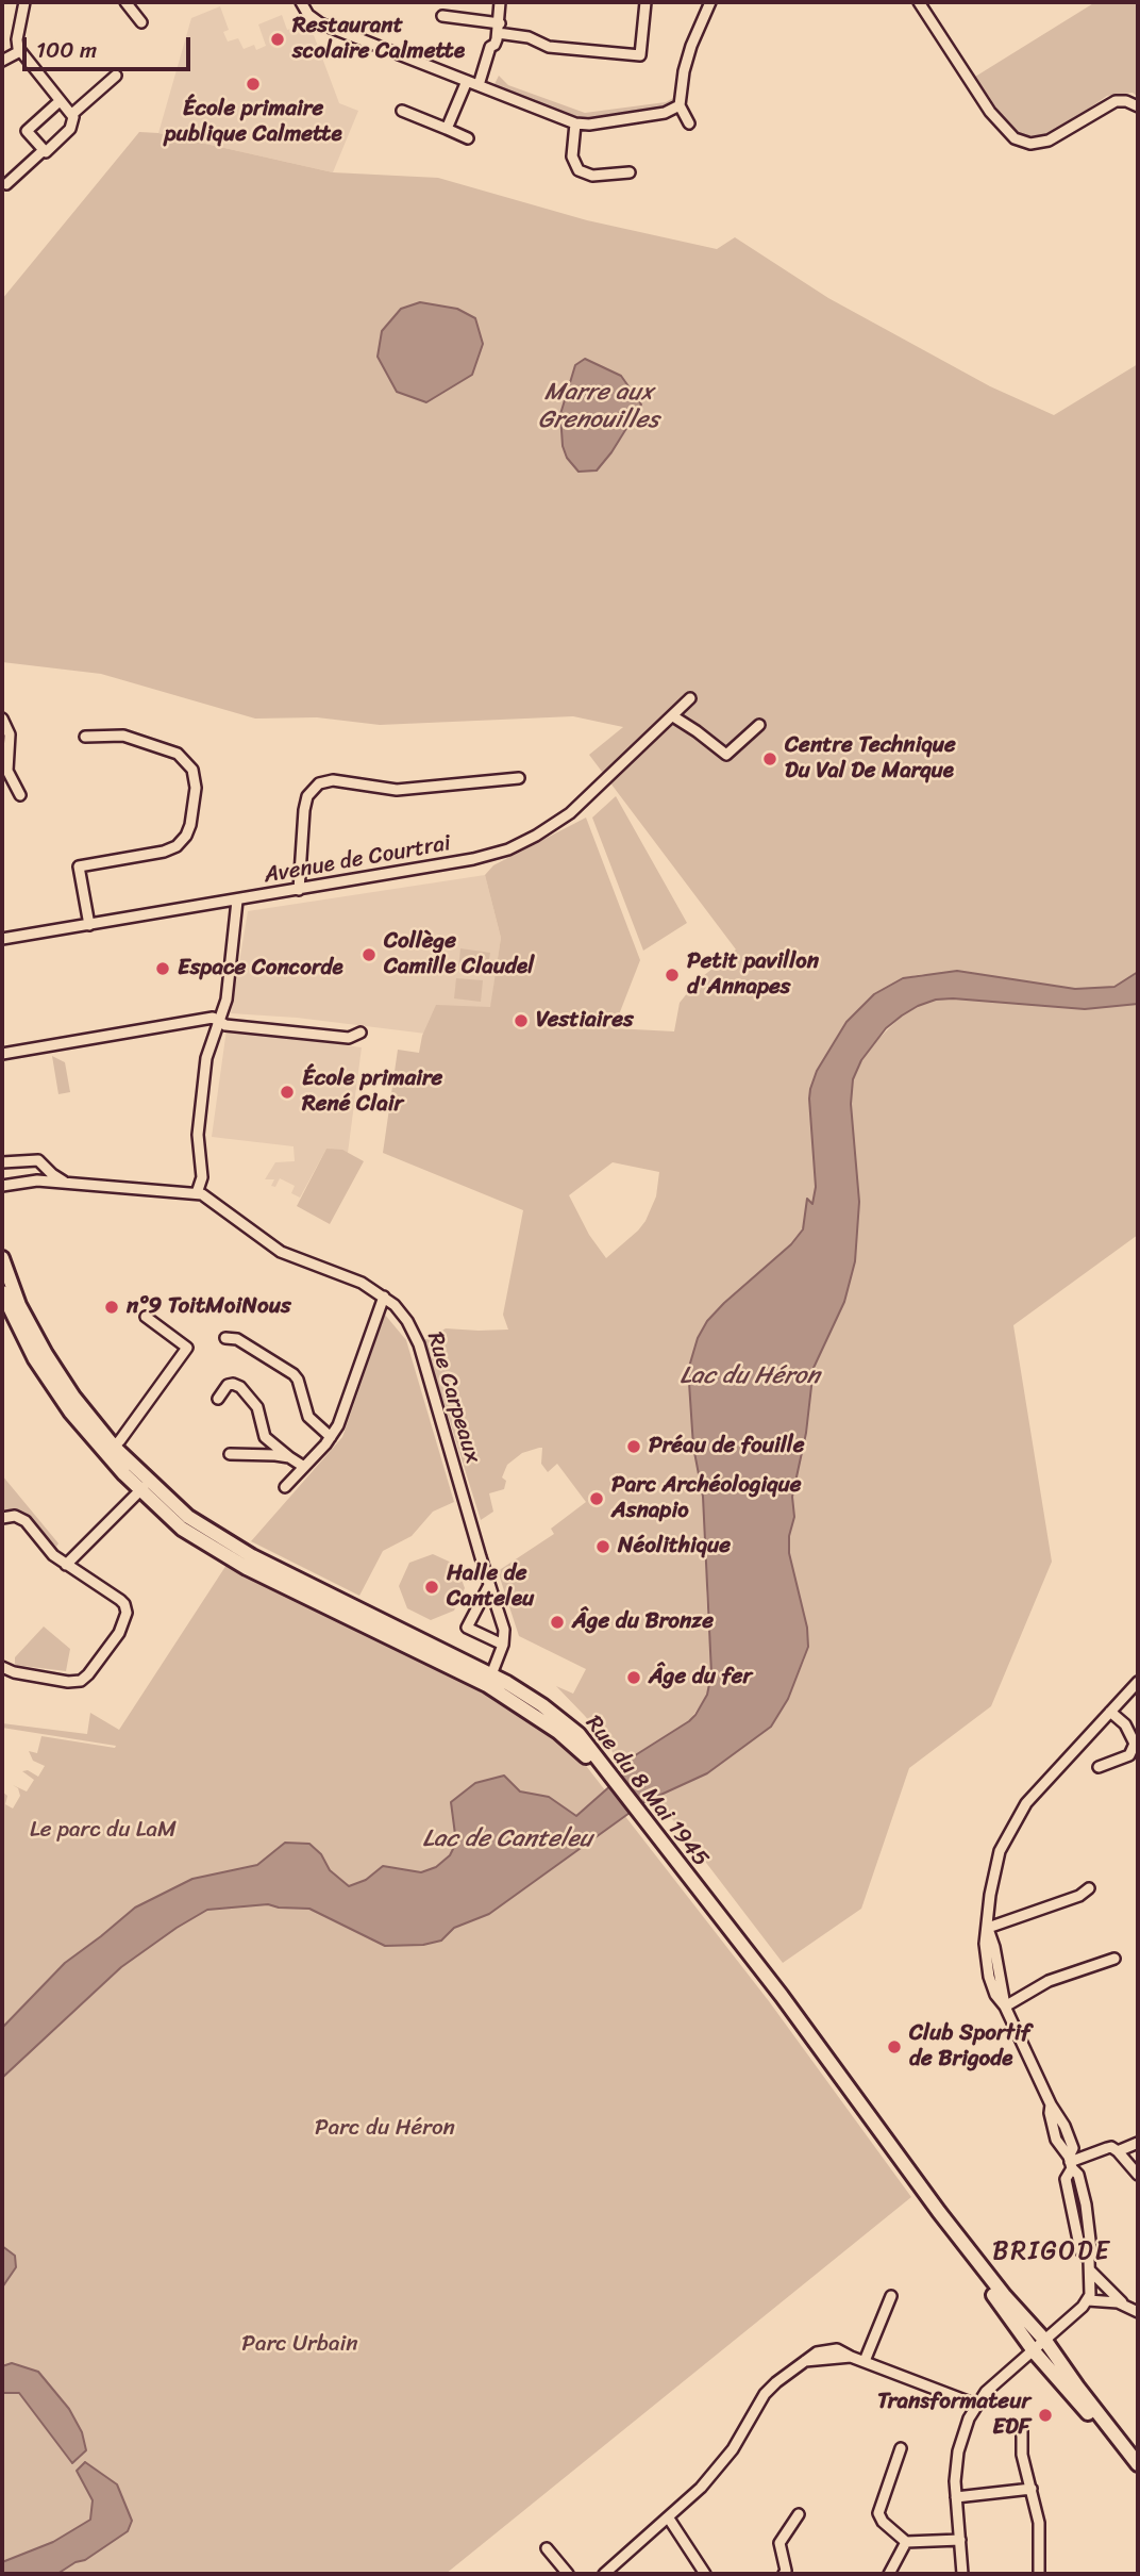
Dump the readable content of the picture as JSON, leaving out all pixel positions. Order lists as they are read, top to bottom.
{
  "streets": {
    "main road": ["Rue du 8 Mai 1945"],
    "street": ["Avenue de Courtrai", "Rue Carpeaux"]
  },
  "districts": ["BRIGODE"],
  "water": ["Marre aux Grenouilles", "Lac du Héron", "Lac de Canteleu"],
  "parks": ["Le parc du LaM", "Parc du Héron", "Parc Urbain"],
  "places": [
    "Restaurant scolaire Calmette",
    "École primaire publique Calmette",
    "Centre Technique Du Val De Marque",
    "Collège Camille Claudel",
    "Espace Concorde",
    "Petit pavillon d'Annapes",
    "Vestiaires",
    "École primaire René Clair",
    "n°9 ToitMoiNous",
    "Préau de fouille",
    "Parc Archéologique Asnapio",
    "Néolithique",
    "Halle de Canteleu",
    "Âge du Bronze",
    "Âge du fer",
    "Club Sportif de Brigode",
    "Transformateur EDF"
  ],
  "scale_bar": "100 m"
}
